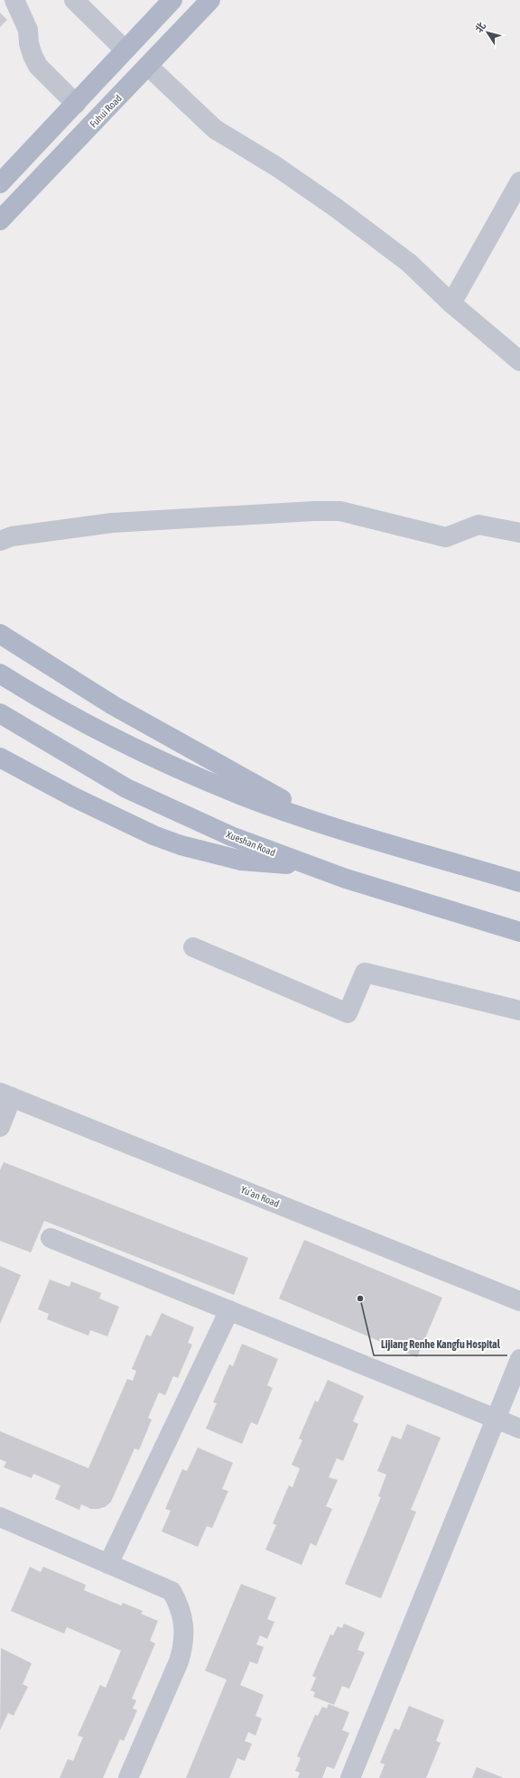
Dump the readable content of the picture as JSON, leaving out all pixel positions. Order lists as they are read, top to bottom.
{
  "streets": {
    "main road": ["Fuhui Road", "Xueshan Road"],
    "street": ["Yu'an Road"]
  },
  "places": ["Lijiang Renhe Kangfu Hospital"],
  "north": "top left"
}
